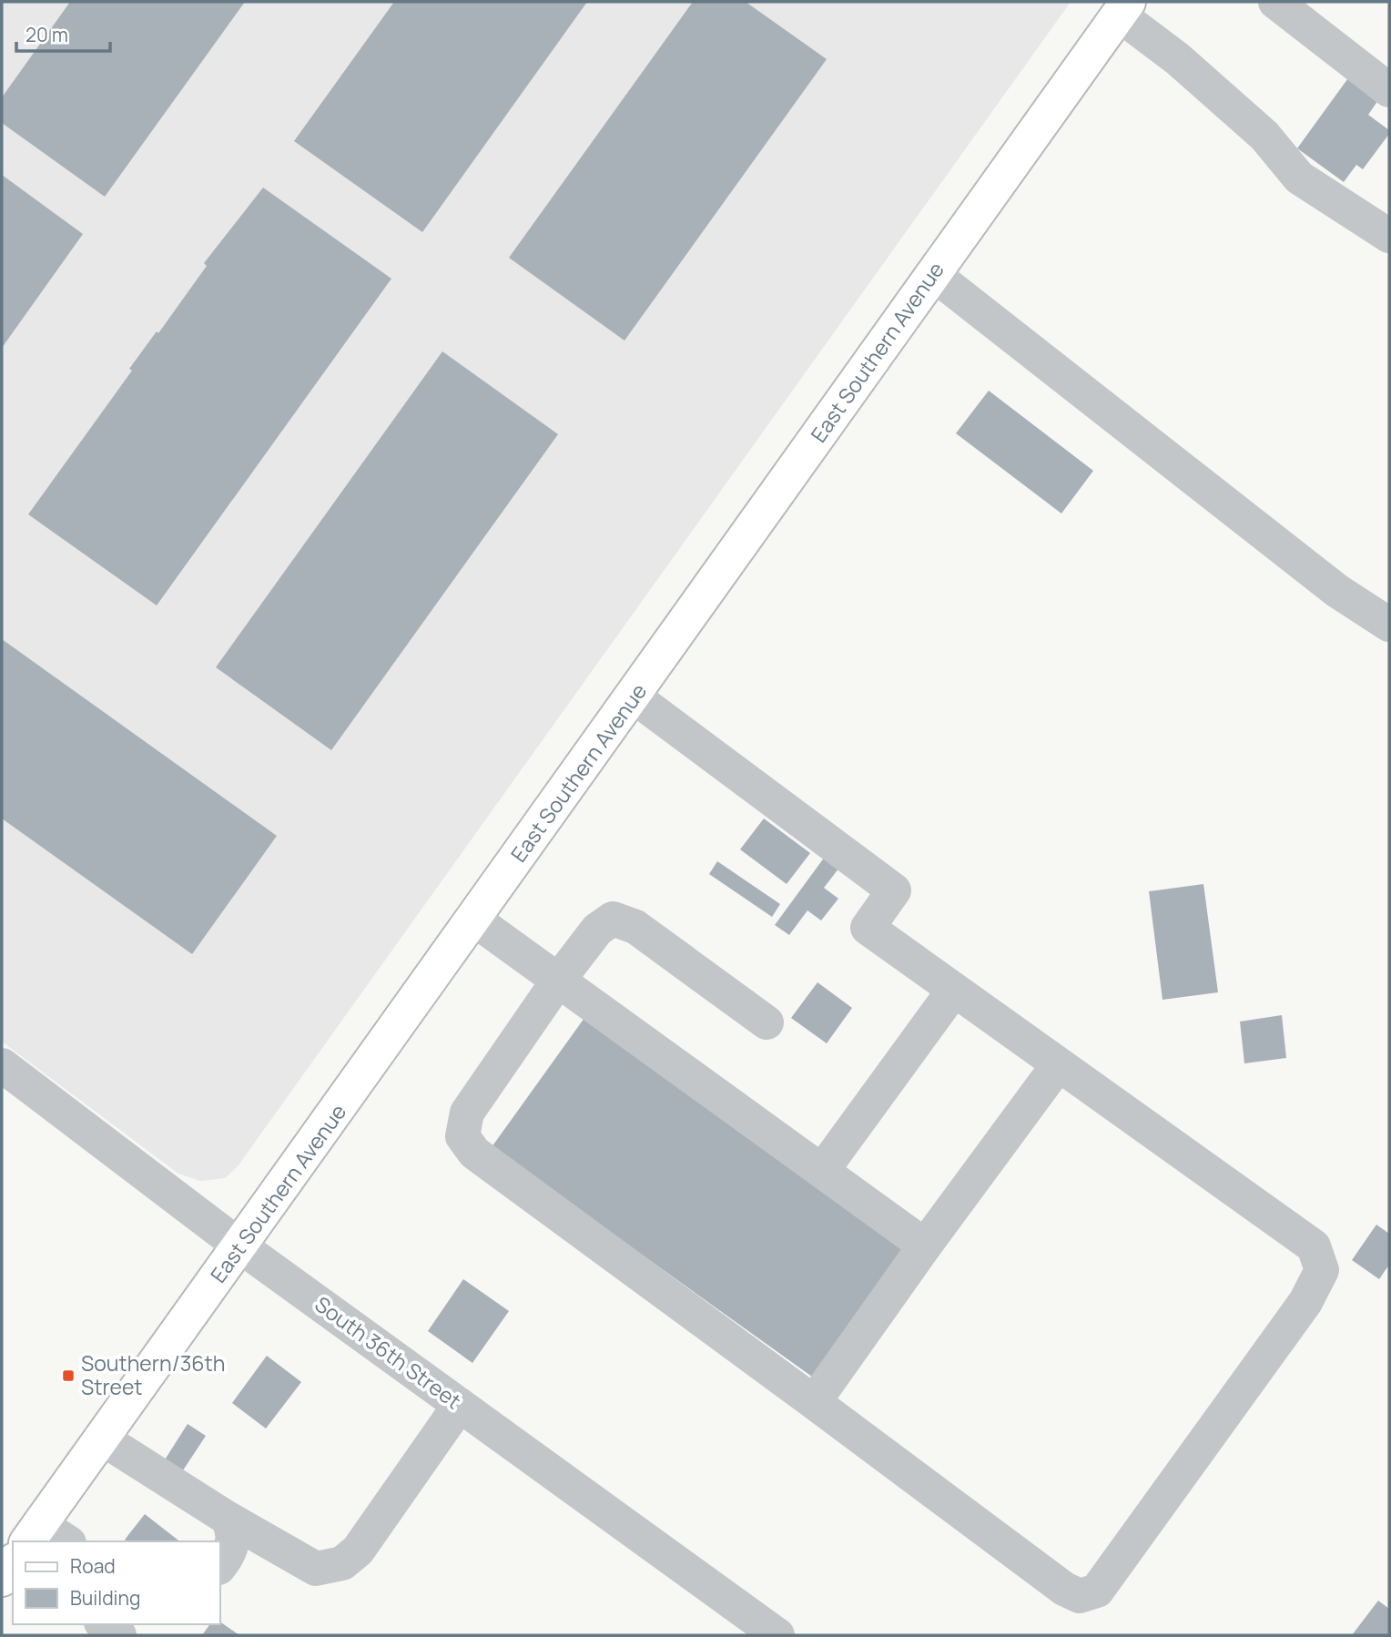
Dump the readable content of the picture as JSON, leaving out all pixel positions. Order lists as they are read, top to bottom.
{
  "streets": {
    "main road": ["East Southern Avenue"],
    "street": ["South 36th Street"]
  },
  "crossings": [
    ["East Southern Avenue", "South 36th Street"]
  ],
  "places": {
    "transit": ["Southern/36th Street"]
  },
  "legend": ["Road", "Building"],
  "scale_bar": "20 m"
}
